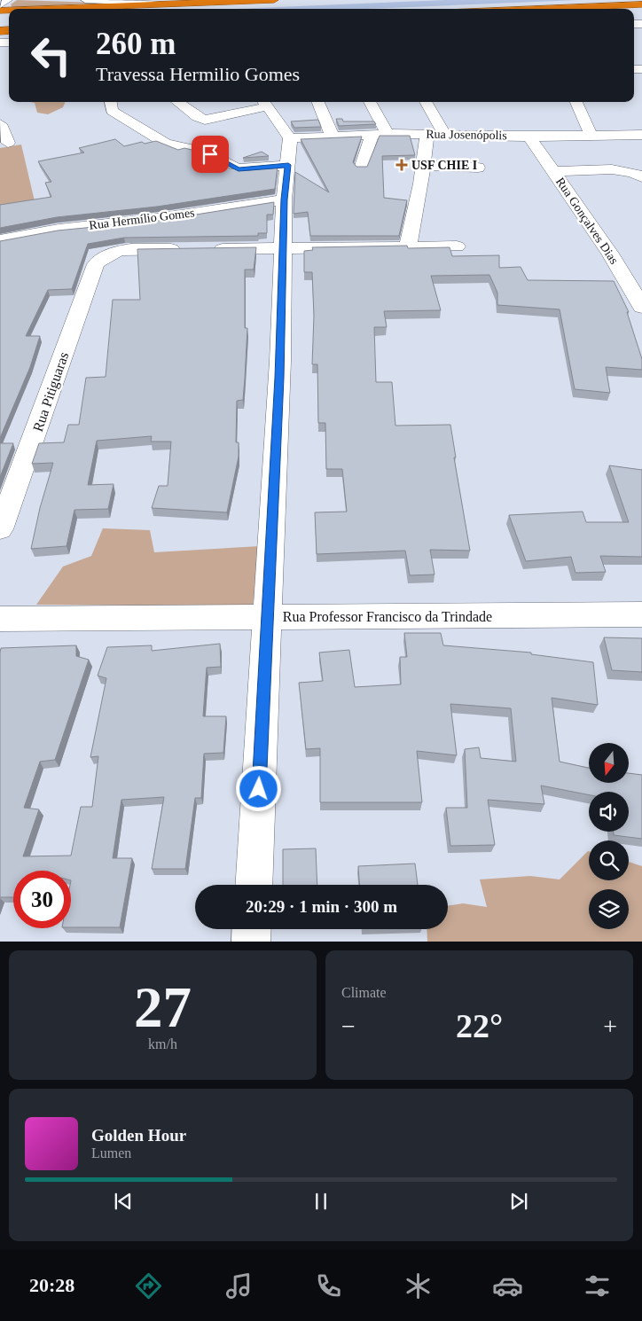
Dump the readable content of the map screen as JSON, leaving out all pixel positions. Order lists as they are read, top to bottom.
{
  "streets": {
    "street": [
      "Rua Josenópolis",
      "Rua Hermílio Gomes",
      "Rua Gonçalves Dias",
      "Rua Pitiguaras",
      "Rua Professor Francisco da Trindade"
    ]
  },
  "crossings": [
    ["Rua Josenópolis", "Rua Gonçalves Dias"]
  ],
  "places": {
    "health": ["USF CHIE I"]
  },
  "north": "bottom",
  "page": {
    "turn": ["260 m", "Travessa Hermilio Gomes"],
    "limit": "30",
    "trip": "20:29 · 1 min · 300 m",
    "tile": [
      ["27", "km/h"],
      "Climate"
    ],
    "heat": ["−", "22°", "+"],
    "song": ["Golden Hour", "Lumen"],
    "tabs": "20:28"
  }
}
